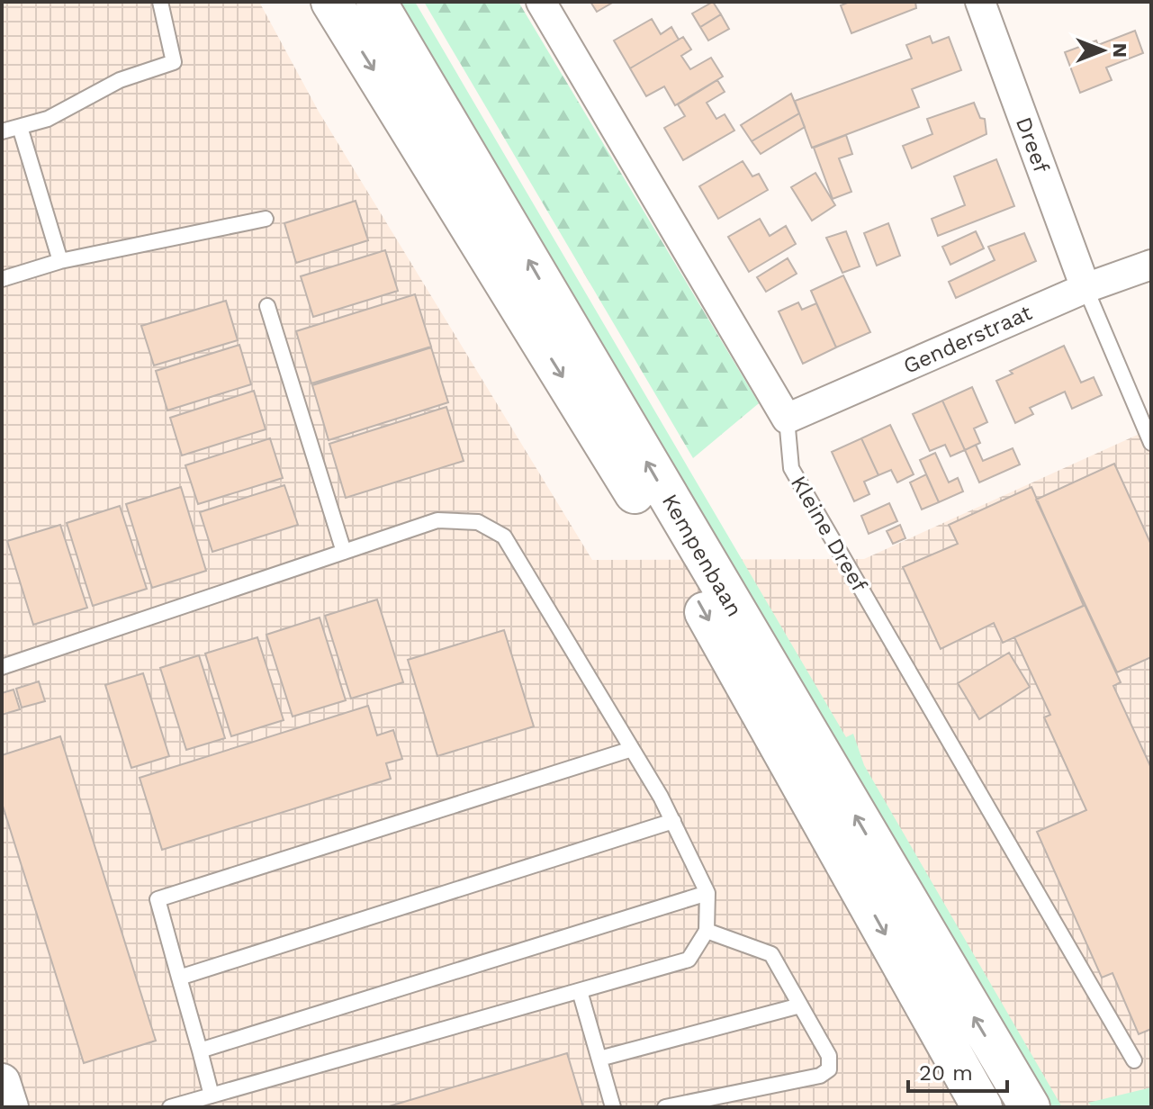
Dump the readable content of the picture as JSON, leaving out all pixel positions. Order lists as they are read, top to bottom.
{
  "streets": {
    "main road": ["Kempenbaan"],
    "street": ["Dreef", "Genderstraat", "Kleine Dreef"]
  },
  "crossings": [
    ["Dreef", "Genderstraat"],
    ["Genderstraat", "Kleine Dreef"]
  ],
  "scale_bar": "20 m",
  "north": "right"
}
